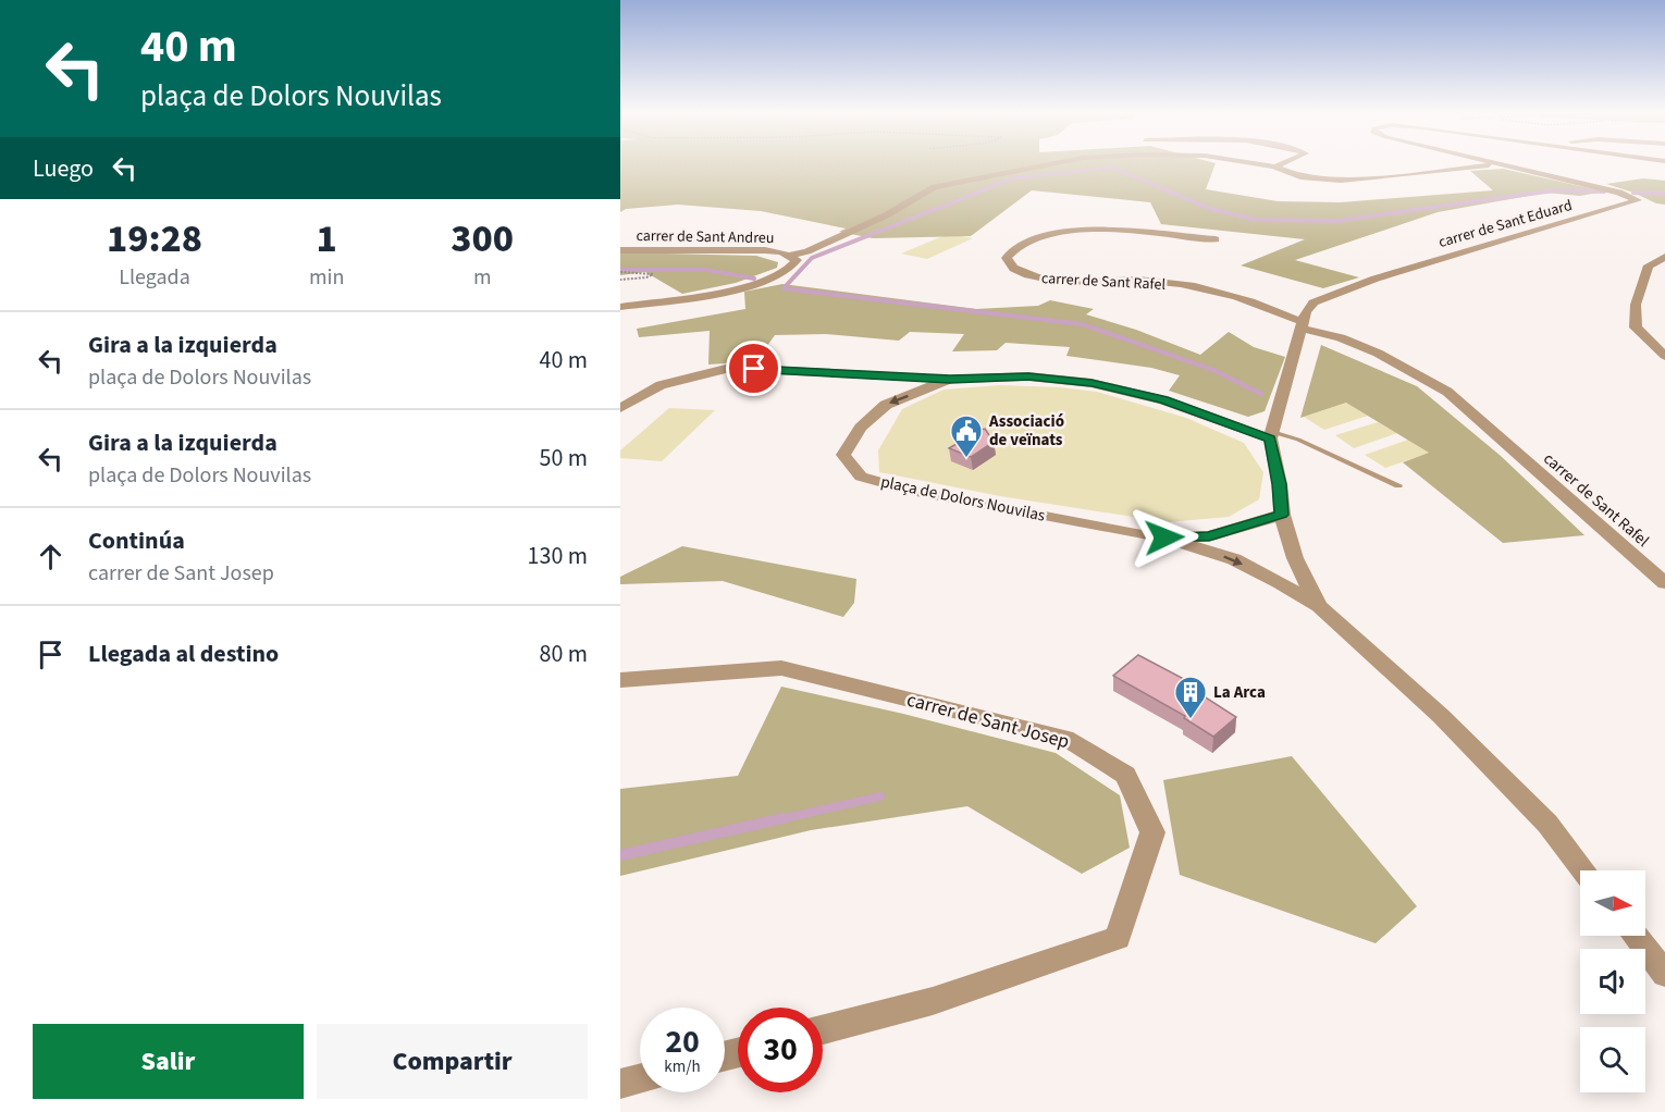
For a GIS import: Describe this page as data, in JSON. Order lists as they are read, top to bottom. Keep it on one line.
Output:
{"streets":{"street":["carrer de Sant Eduard","carrer de Sant Andreu","carrer de Sant Rafel","plaça de Dolors Nouvilas","carrer de Sant Josep"]},"crossings":[["carrer de Sant Eduard","carrer de Sant Rafel"],["carrer de Sant Eduard","plaça de Dolors Nouvilas"]],"places":{"public building":["Associació de veïnats"],"building":["La Arca"]},"north":"right","page":{"turn":["40 m","plaça de Dolors Nouvilas"],"then":"Luego","eta":["19:28","Llegada","1","min","300","m"],"list":[{"name":"Gira a la izquierda","note":"plaça de Dolors Nouvilas","value":"40 m"},{"name":"Gira a la izquierda","note":"plaça de Dolors Nouvilas","value":"50 m"},{"name":"Continúa","note":"carrer de Sant Josep","value":"130 m"},{"name":"Llegada al destino","value":"80 m"}],"speed":"20 km/h","limit":"30","buttons":["Salir","Compartir"]}}
